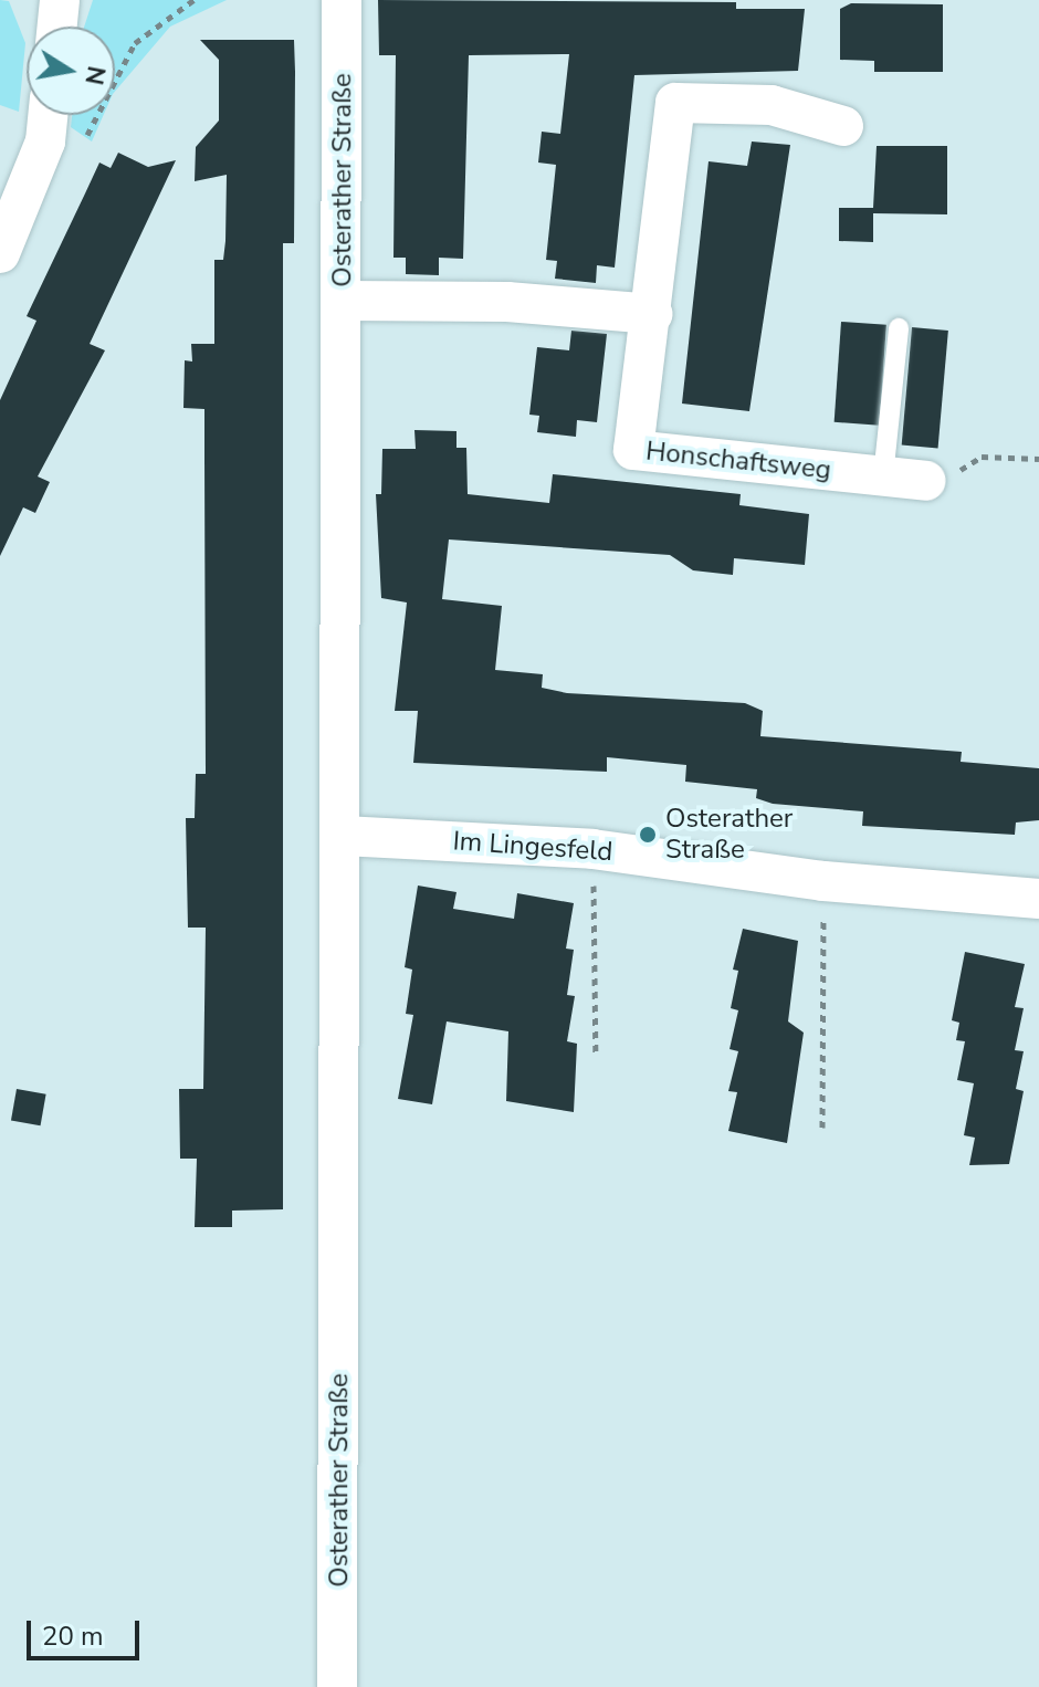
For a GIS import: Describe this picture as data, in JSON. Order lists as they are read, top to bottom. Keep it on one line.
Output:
{"streets":{"street":["Osterather Straße","Honschaftsweg","Im Lingesfeld"]},"crossings":[["Osterather Straße","Im Lingesfeld"]],"places":["Osterather Straße"],"scale_bar":"20 m","north":"right"}
